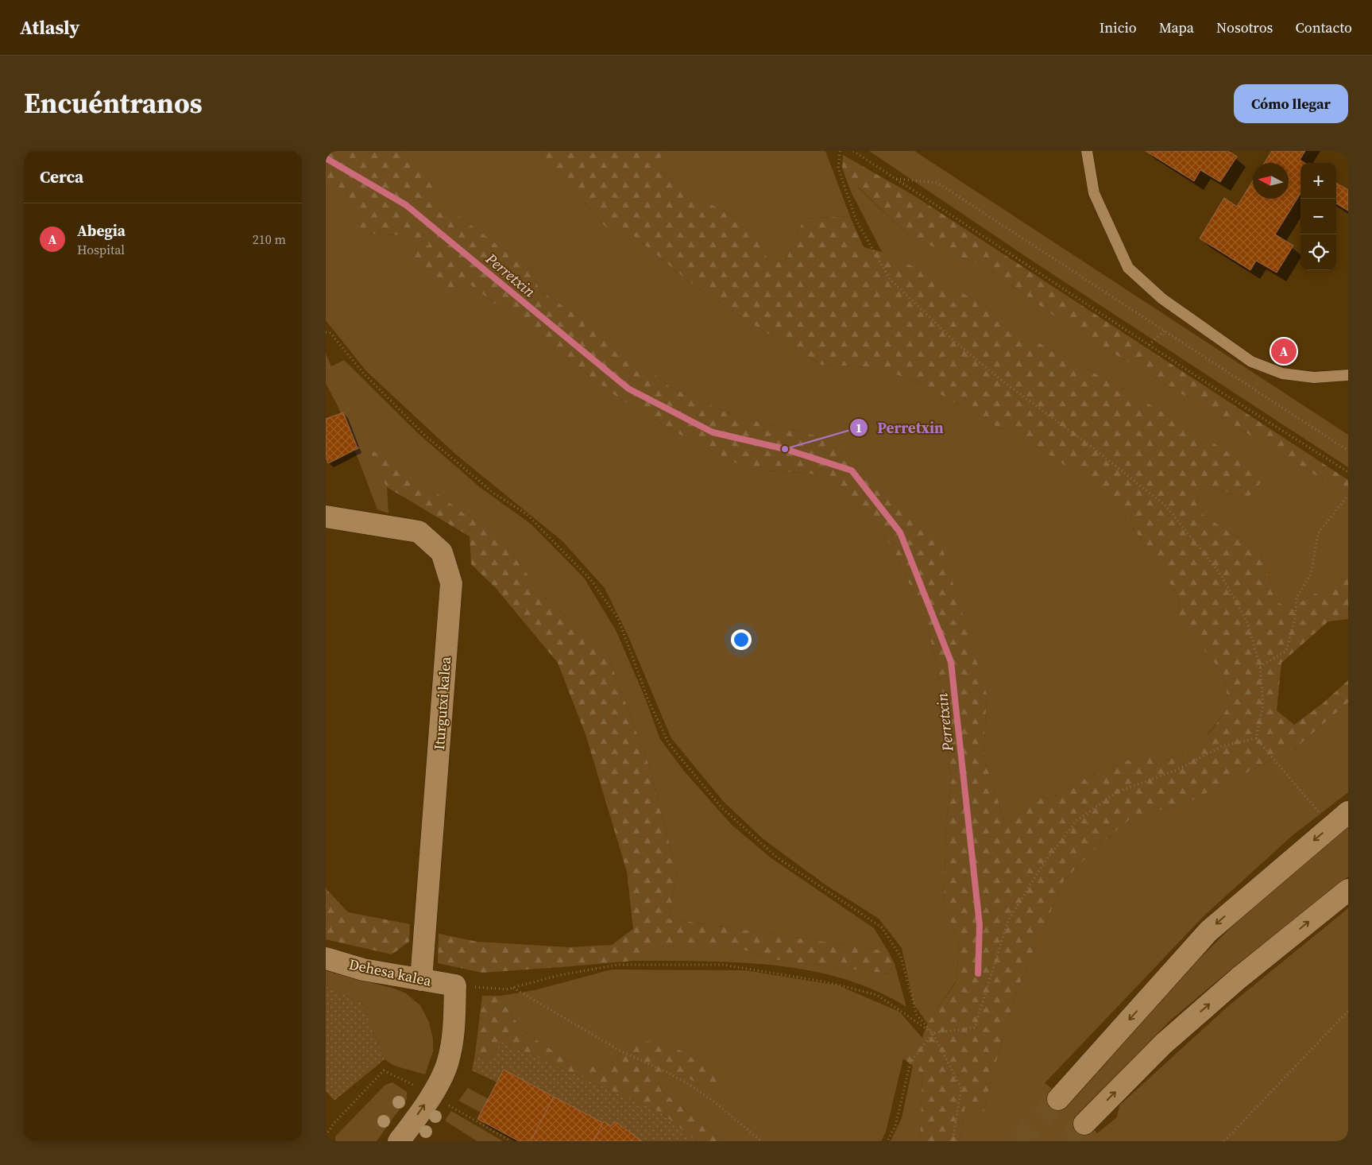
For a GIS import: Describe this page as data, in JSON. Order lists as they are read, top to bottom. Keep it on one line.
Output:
{"streets":{"street":["Iturgutxi kalea","Dehesa kalea"]},"crossings":[["Iturgutxi kalea","Dehesa kalea"]],"water":["Perretxin"],"places":["Perretxin"],"north":"left","page":{"header":"Atlasly","nav":["Inicio","Mapa","Nosotros","Contacto"],"title":"Encuéntranos","buttons":"Cómo llegar","heading":"Cerca","map_buttons":["+","−"],"list":[{"mark":"A","name":"Abegia","note":"Hospital","value":"210 m"}],"pins":"A"}}
